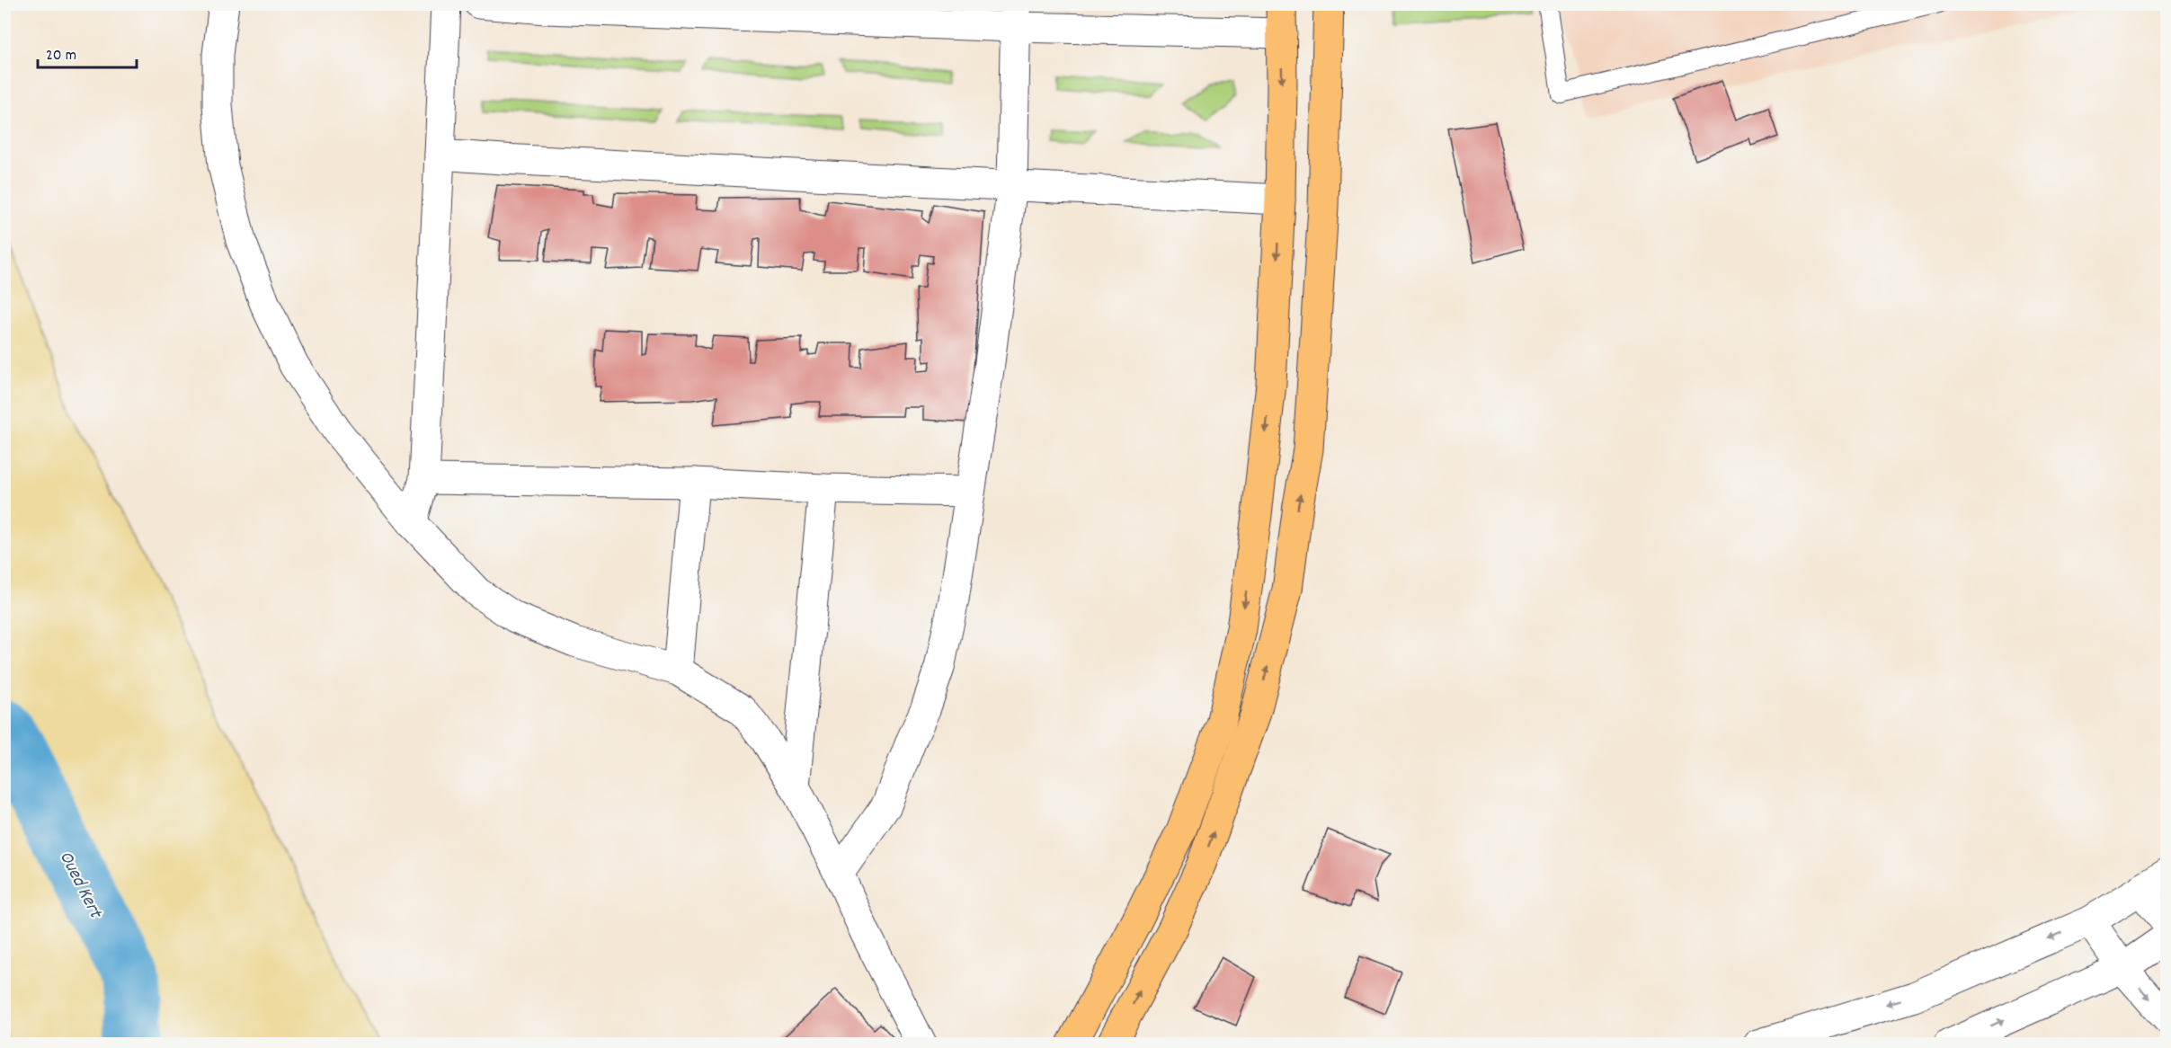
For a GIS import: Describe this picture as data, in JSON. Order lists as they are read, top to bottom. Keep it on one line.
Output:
{"water":["Oued Kert"],"scale_bar":"20 m"}
